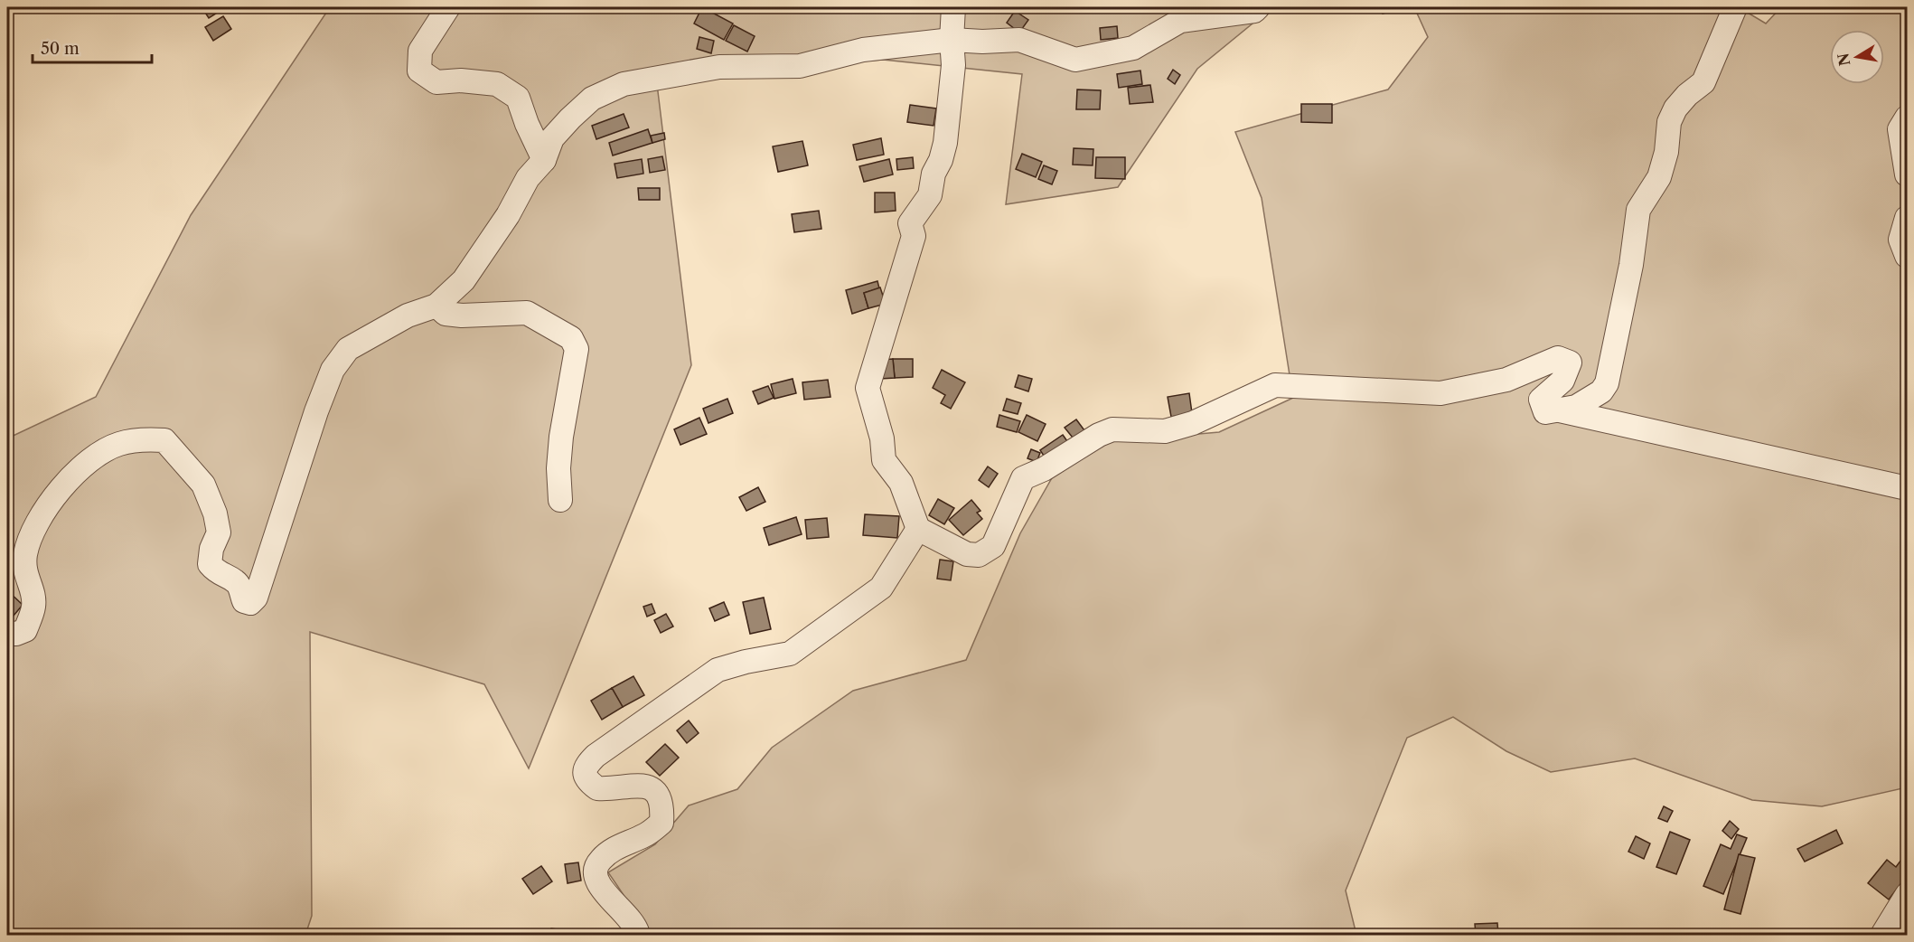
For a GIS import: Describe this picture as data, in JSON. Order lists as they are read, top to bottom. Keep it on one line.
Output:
{"scale_bar":"50 m","north":"left"}
